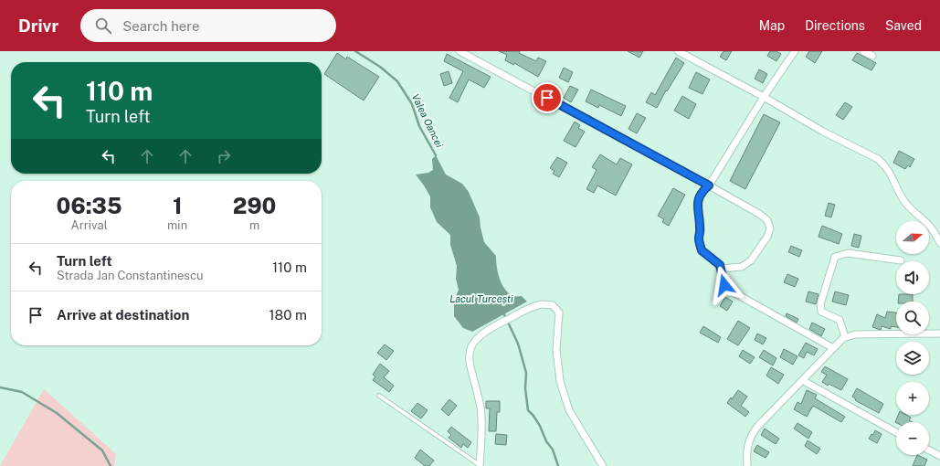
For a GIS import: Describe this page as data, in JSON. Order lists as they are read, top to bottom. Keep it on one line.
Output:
{"water":["Valea Oancei","Lacul Turcești"],"north":"right","page":{"header":"Drivr","search":"Search here","nav":["Map","Directions","Saved"],"turn":["110 m","Turn left"],"eta":["06:35","Arrival","1","min","290","m"],"map_buttons":["+","−"],"list":[{"name":"Turn left","note":"Strada Jan Constantinescu","value":"110 m"},{"name":"Arrive at destination","value":"180 m"}]}}
